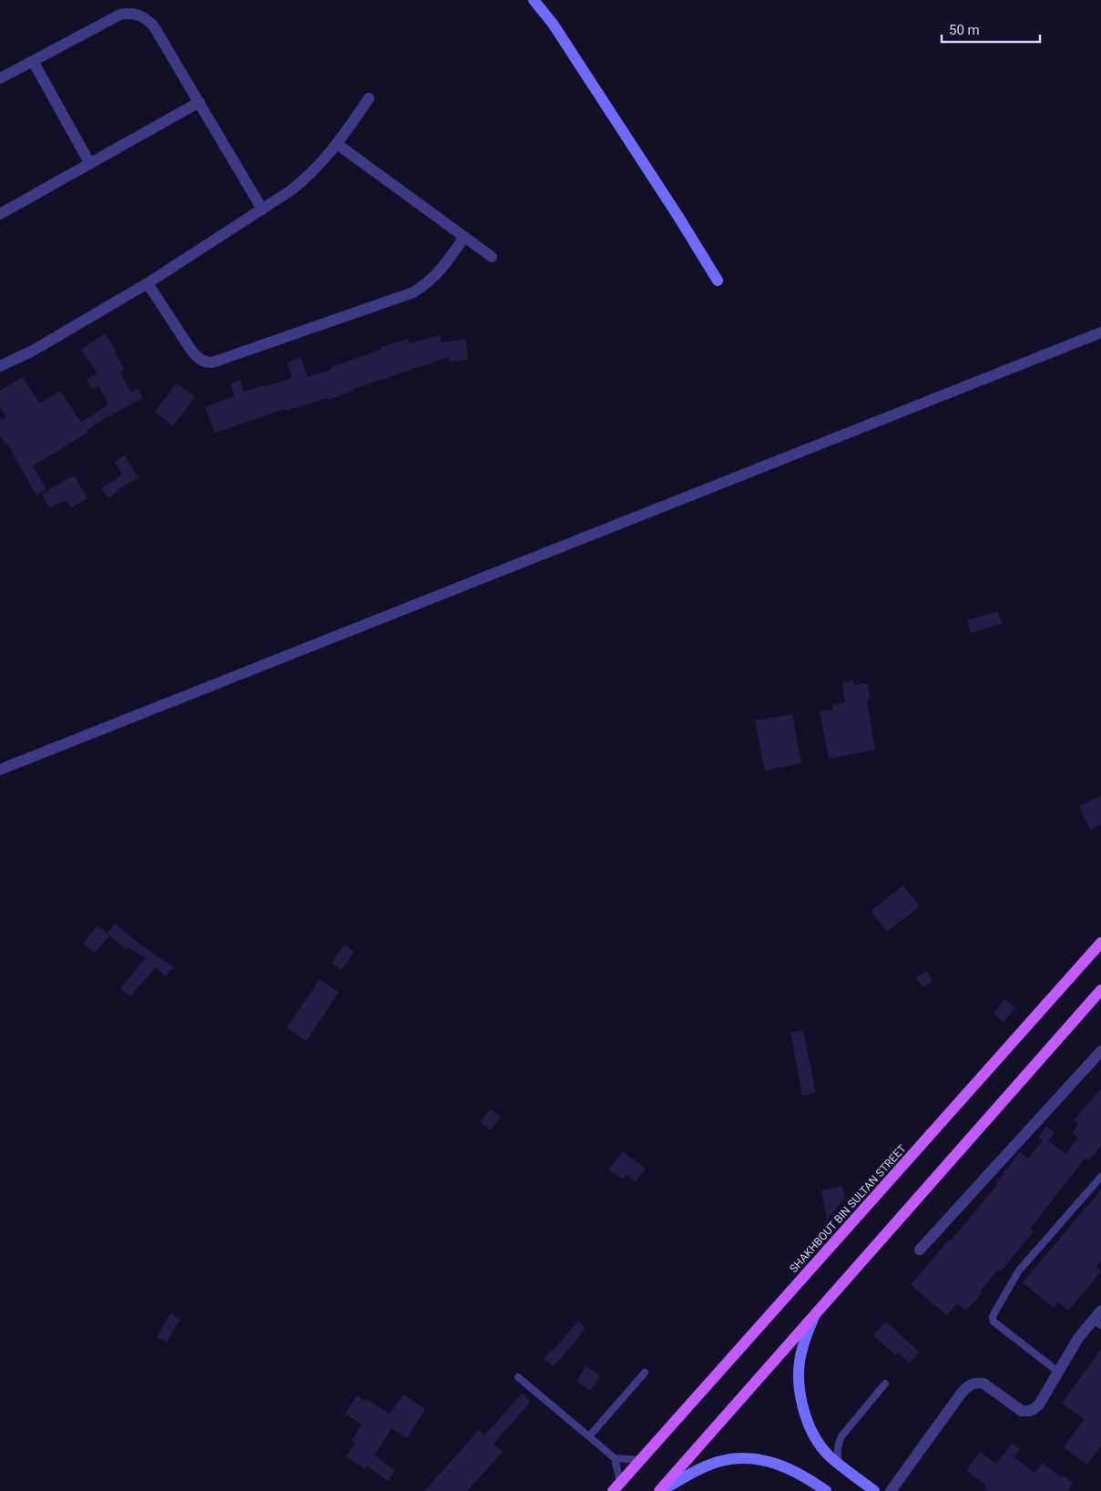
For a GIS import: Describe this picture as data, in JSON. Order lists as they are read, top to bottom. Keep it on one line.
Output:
{"streets":{"main road":["SHAKHBOUT BIN SULTAN STREET"]},"scale_bar":"50 m"}
